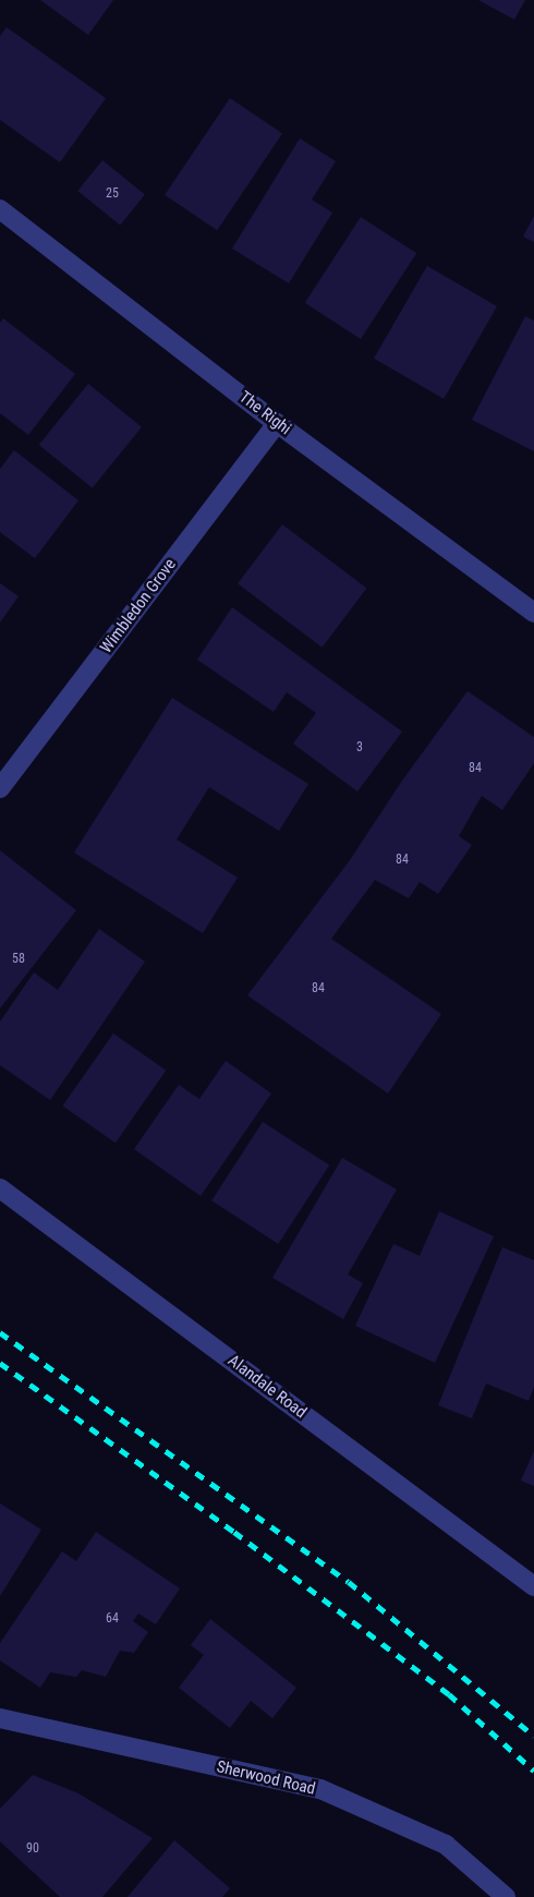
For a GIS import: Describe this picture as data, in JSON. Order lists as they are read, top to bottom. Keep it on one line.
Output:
{"streets":{"street":["The Righi","Wimbledon Grove","Alandale Road","Sherwood Road"]},"crossings":[["The Righi","Wimbledon Grove"]],"house_numbers":["25","3","84","84","58","84","64","90"]}
